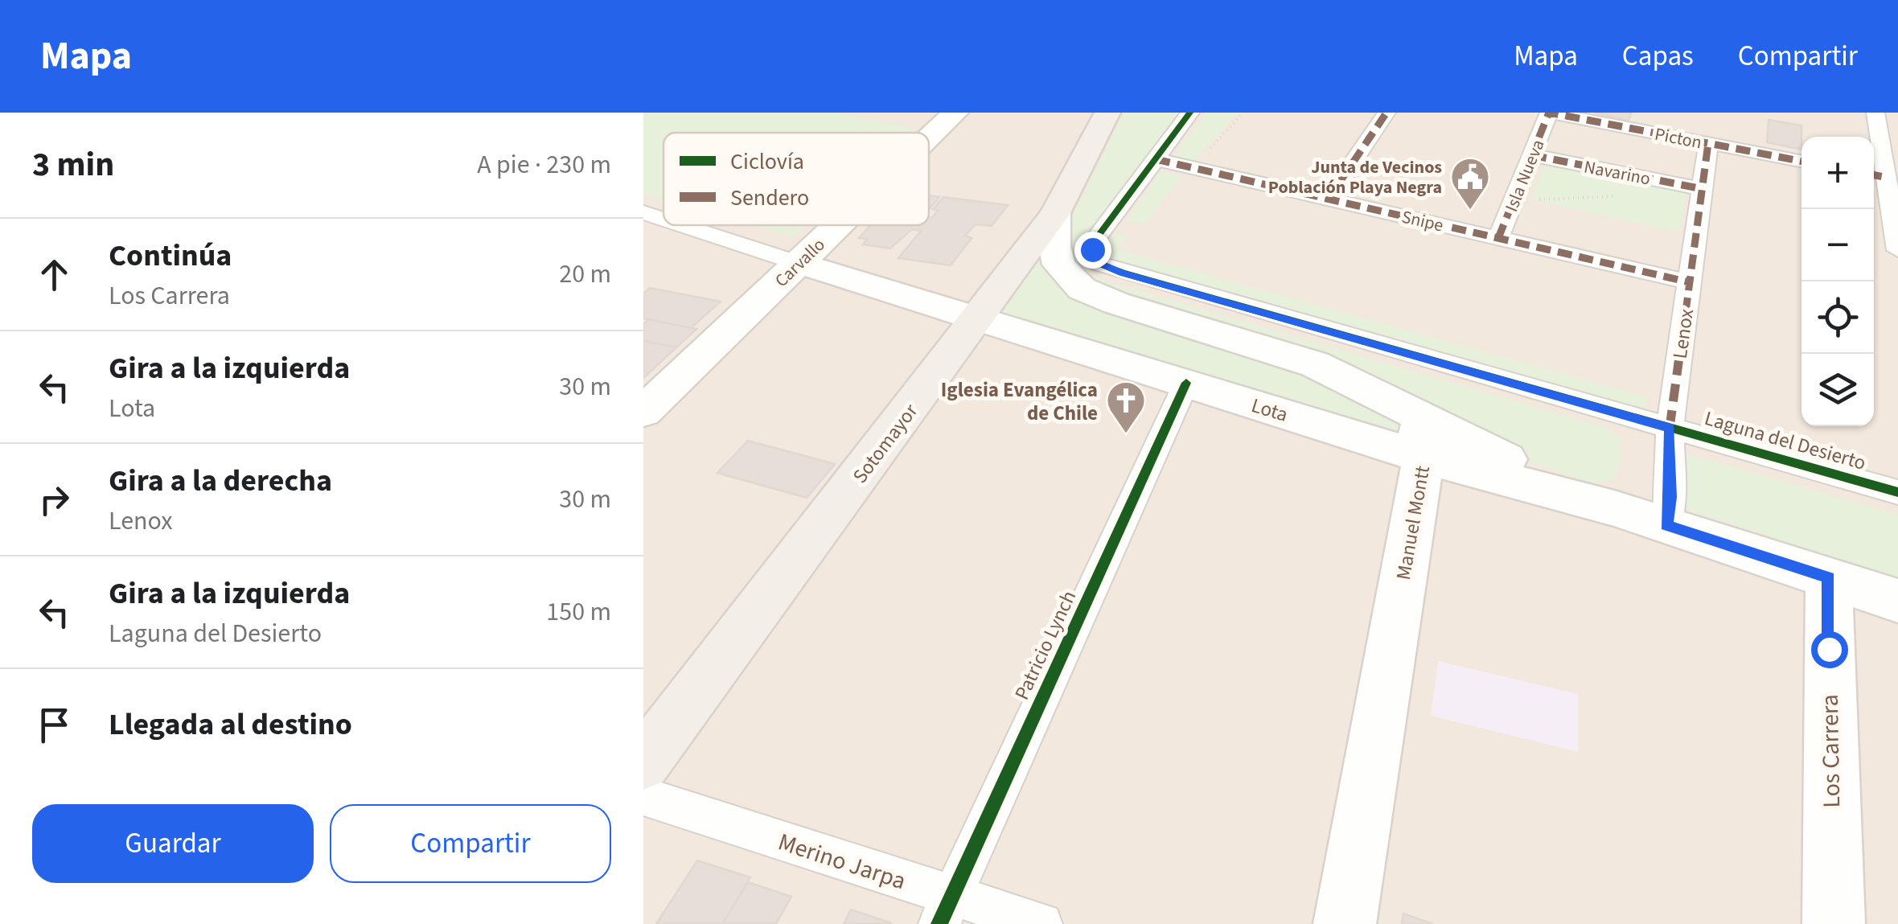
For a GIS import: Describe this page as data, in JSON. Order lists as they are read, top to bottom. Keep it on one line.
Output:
{"streets":{"main road":["Carvallo","Lota","Sotomayor","Manuel Montt","Los Carrera"],"street":["Picton","Navarino","Isla Nueva","Snipe","Lenox","Laguna del Desierto","Patricio Lynch","Merino Jarpa"]},"crossings":[["Picton","Isla Nueva"],["Picton","Lenox"],["Navarino","Isla Nueva"],["Navarino","Lenox"],["Isla Nueva","Snipe"],["Snipe","Lenox"],["Snipe","Laguna del Desierto"],["Carvallo","Lota"],["Lenox","Lota"],["Lenox","Laguna del Desierto"],["Lota","Sotomayor"],["Lota","Manuel Montt"],["Lota","Patricio Lynch"],["Lota","Los Carrera"],["Patricio Lynch","Merino Jarpa"]],"places":{"public building":["Junta de Vecinos Población Playa Negra"],"church":["Iglesia Evangélica de Chile"]},"legend":["Ciclovía","Sendero"],"page":{"header":"Mapa","nav":["Mapa","Capas","Compartir"],"heading":["3 min","A pie · 230 m"],"map_buttons":["+","−"],"list":[["Continúa","Los Carrera","20 m"],["Gira a la izquierda","Lota","30 m"],["Gira a la derecha","Lenox","30 m"],["Gira a la izquierda","Laguna del Desierto","150 m"],"Llegada al destino"],"buttons":["Guardar","Compartir"]}}
